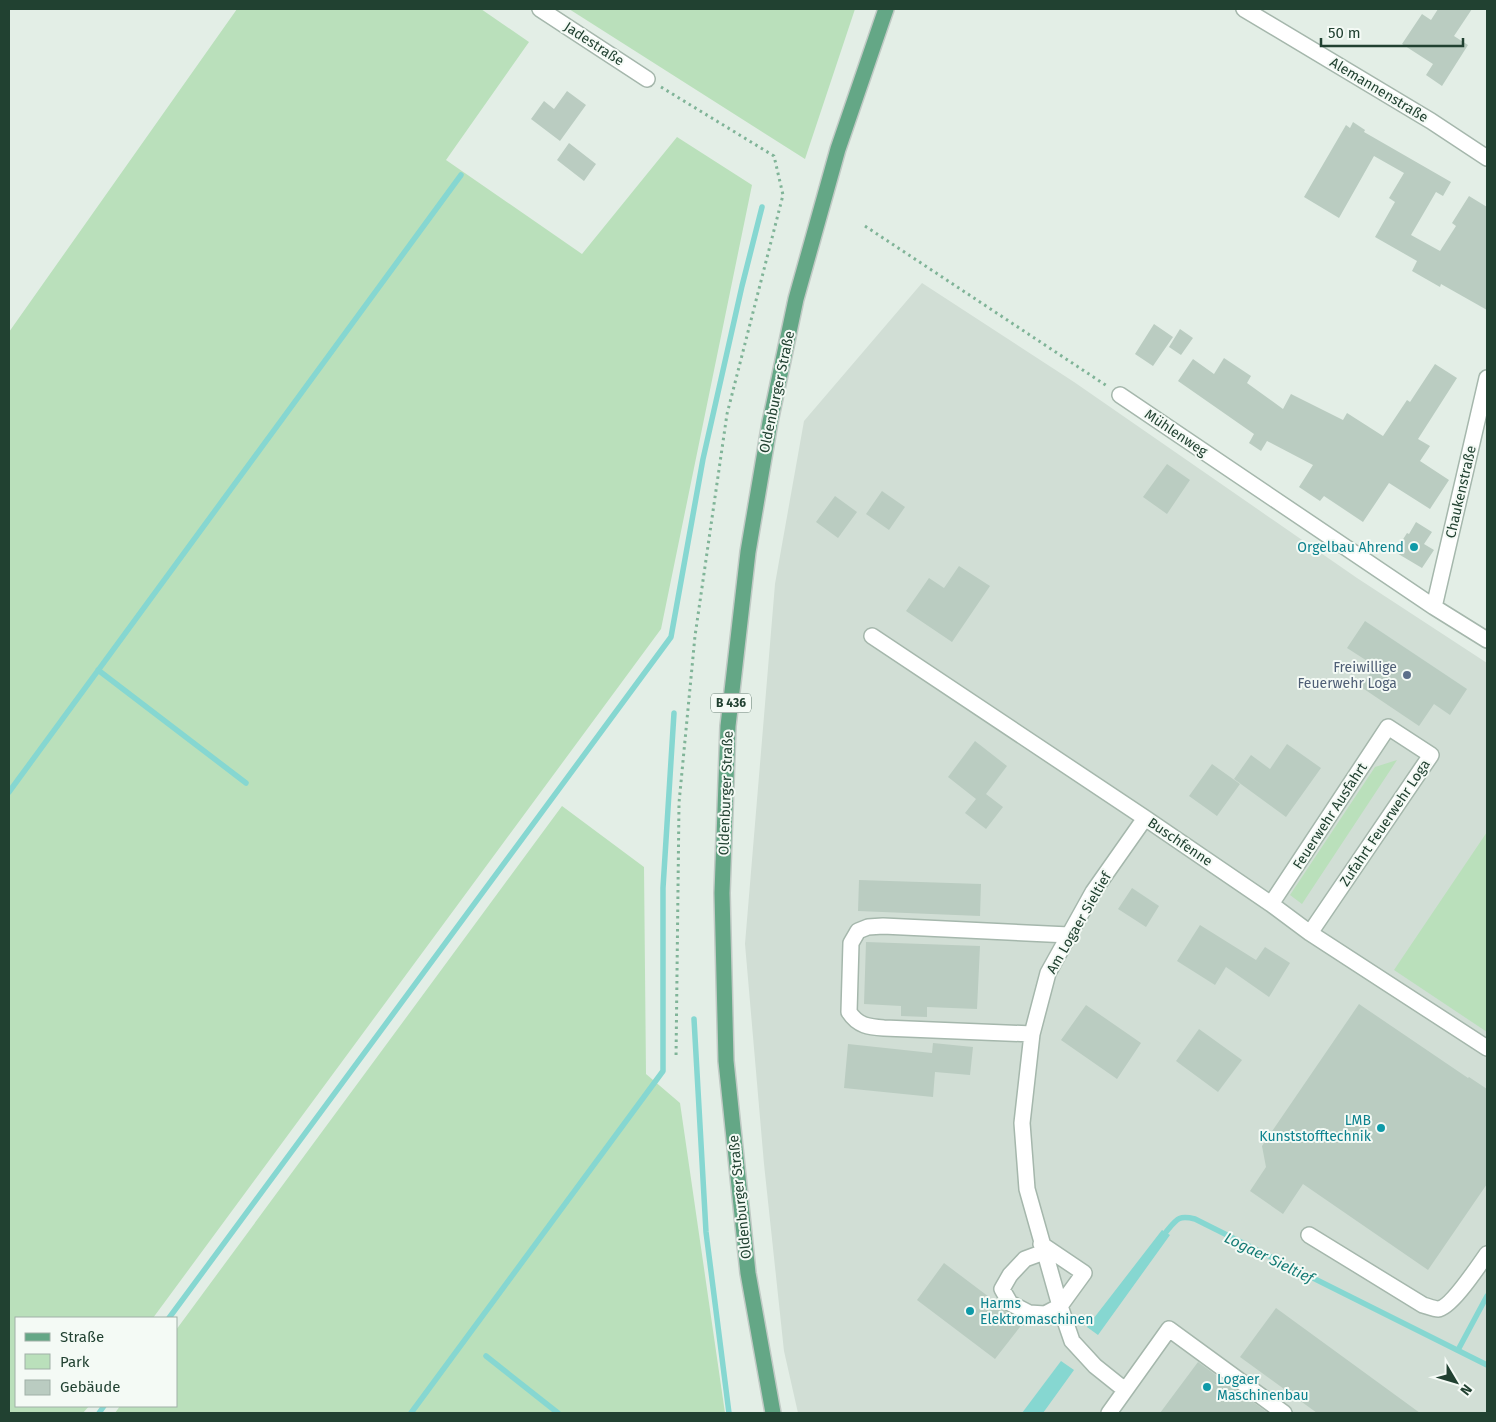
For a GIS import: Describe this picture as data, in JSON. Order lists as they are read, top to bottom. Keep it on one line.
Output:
{"streets":{"main road":["Oldenburger Straße","B 436"],"street":["Jadestraße","Alemannenstraße","Mühlenweg","Chaukenstraße","Feuerwehr Ausfahrt","Zufahrt Feuerwehr Loga","Buschfenne","Am Logaer Sieltief"]},"crossings":[["Mühlenweg","Chaukenstraße"],["Feuerwehr Ausfahrt","Zufahrt Feuerwehr Loga"],["Feuerwehr Ausfahrt","Buschfenne"],["Zufahrt Feuerwehr Loga","Buschfenne"],["Buschfenne","Am Logaer Sieltief"]],"water":["Logaer Sieltief"],"places":["Orgelbau Ahrend","Freiwillige Feuerwehr Loga","LMB Kunststofftechnik","Harms Elektromaschinen","Logaer Maschinenbau"],"legend":["Straße","Park","Gebäude"],"scale_bar":"50 m","north":"bottom right"}
